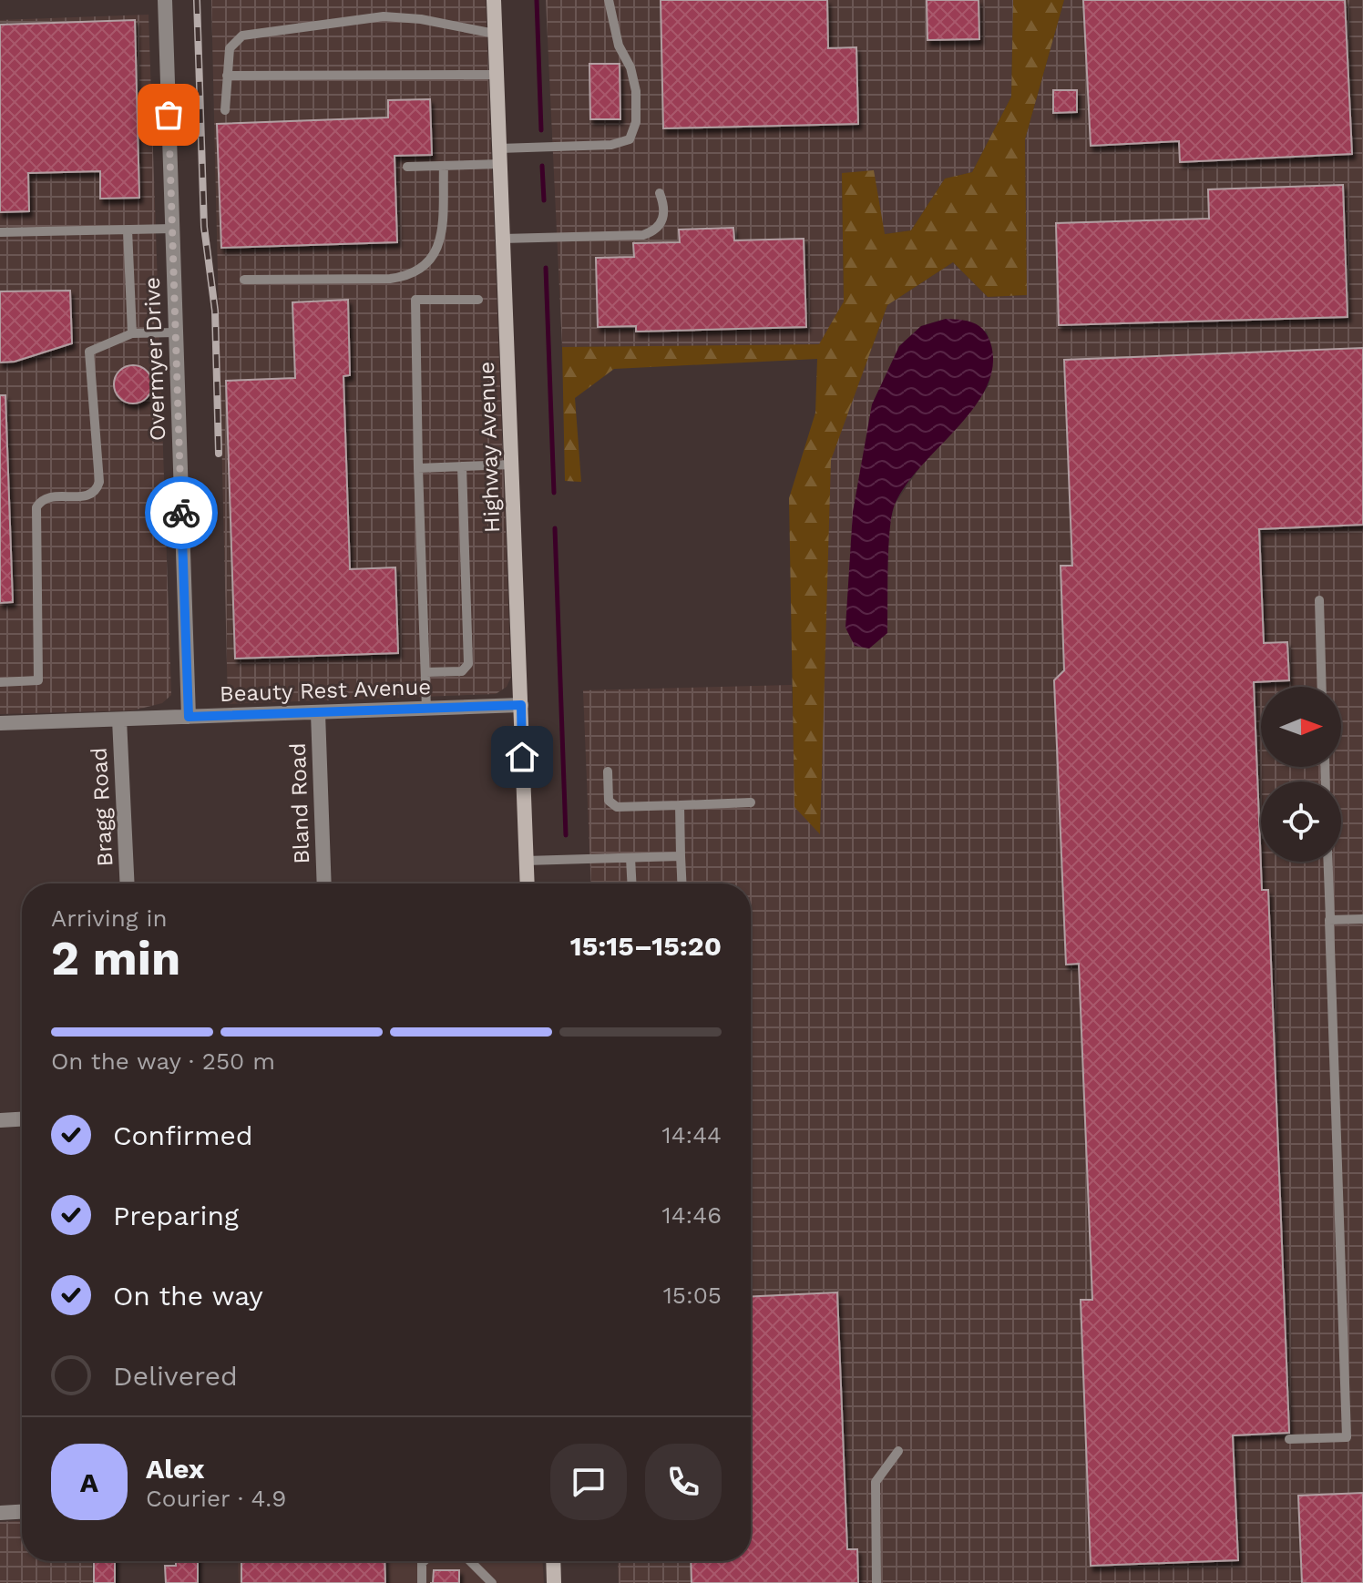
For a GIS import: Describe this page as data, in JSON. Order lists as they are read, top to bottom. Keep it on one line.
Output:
{"streets":{"street":["Overmyer Drive","Highway Avenue","Beauty Rest Avenue","Bland Road","Bragg Road"]},"crossings":[["Overmyer Drive","Beauty Rest Avenue"],["Highway Avenue","Beauty Rest Avenue"],["Beauty Rest Avenue","Bland Road"],["Beauty Rest Avenue","Bragg Road"]],"north":"right","page":{"heading":["2 min","Arriving in","15:15–15:20"],"panel":["Alex","Courier · 4.9"],"bar":"On the way · 250 m","list":[["Confirmed","14:44"],["Preparing","14:46"],["On the way","15:05"],"Delivered"],"round":"A"}}
